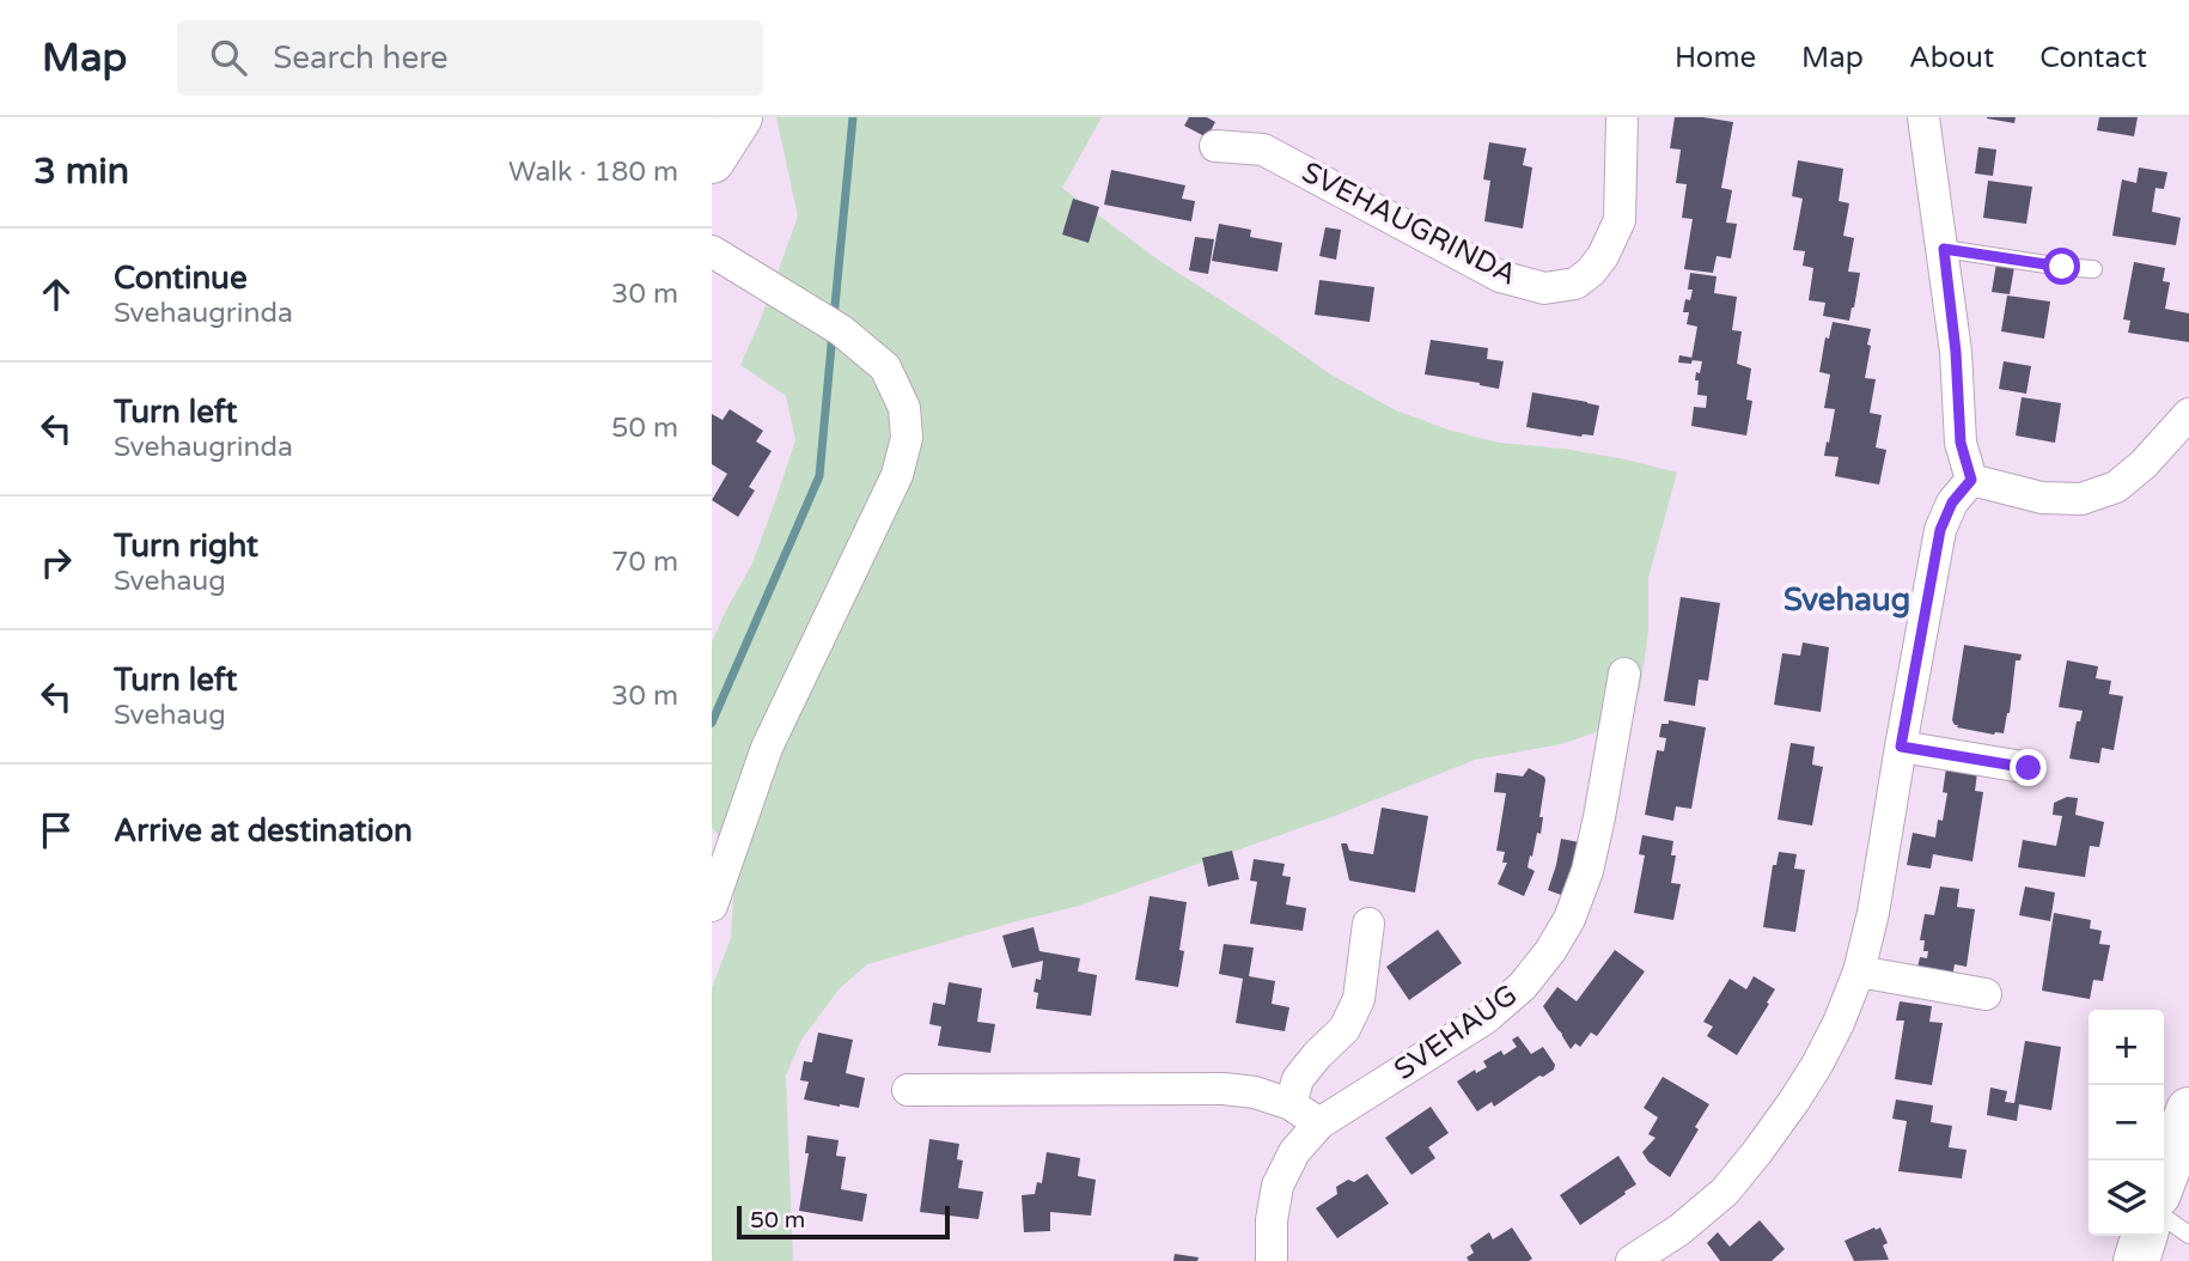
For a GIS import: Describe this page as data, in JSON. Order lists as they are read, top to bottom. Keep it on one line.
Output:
{"streets":{"street":["SVEHAUGRINDA","SVEHAUG"]},"districts":["Svehaug"],"scale_bar":"50 m","page":{"header":"Map","search":"Search here","nav":["Home","Map","About","Contact"],"heading":["3 min","Walk · 180 m"],"list":[["Continue","Svehaugrinda","30 m"],["Turn left","Svehaugrinda","50 m"],["Turn right","Svehaug","70 m"],["Turn left","Svehaug","30 m"],"Arrive at destination"],"map_buttons":["+","−"],"scale":"50 m"}}
